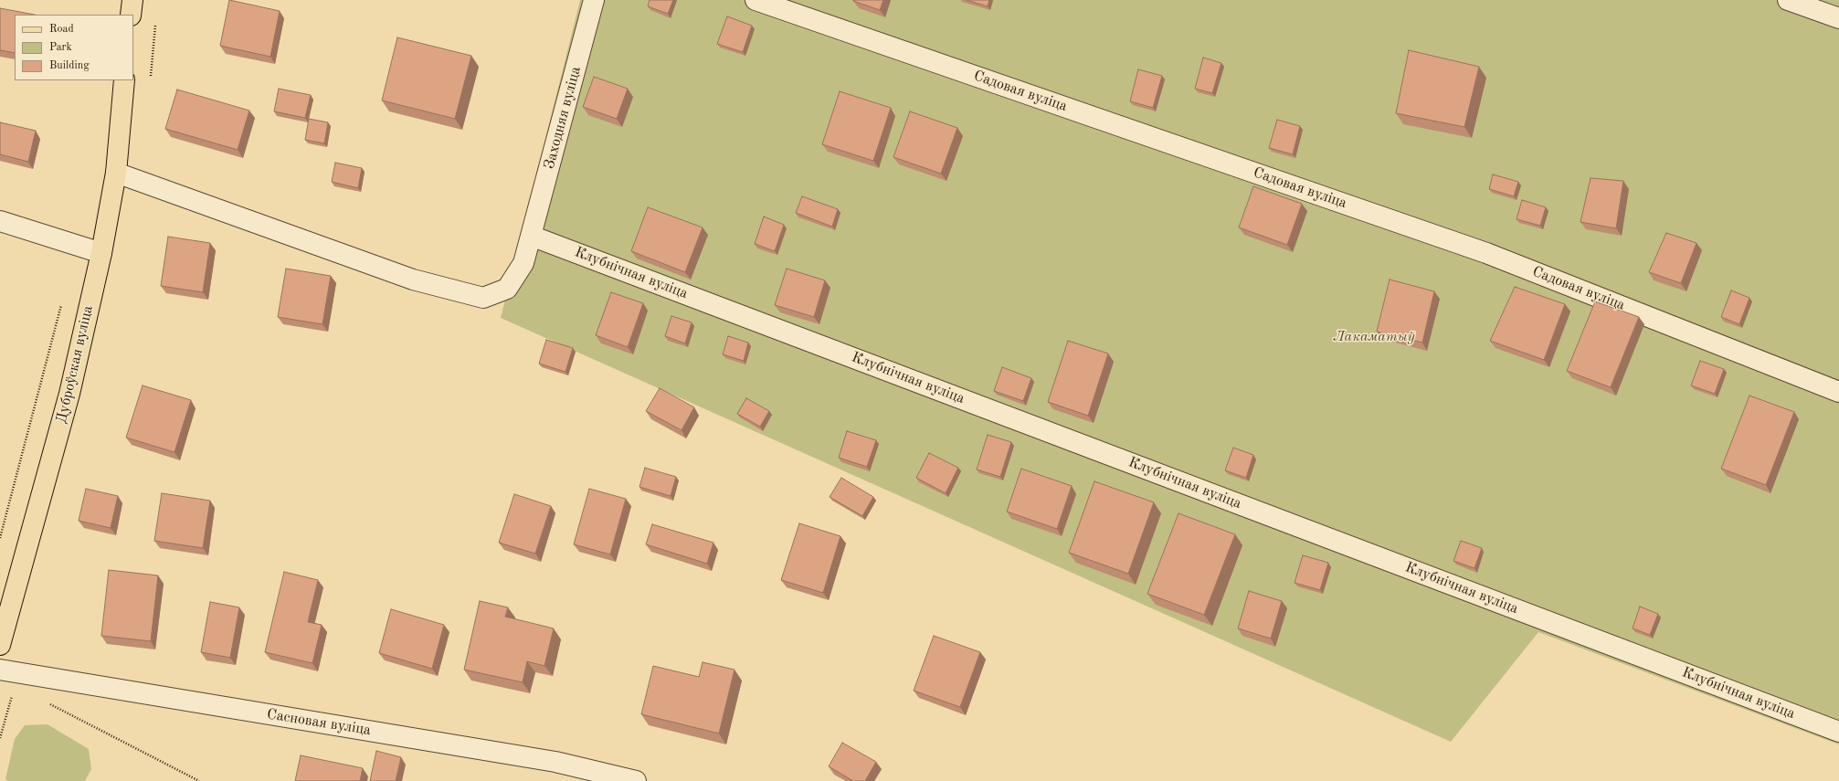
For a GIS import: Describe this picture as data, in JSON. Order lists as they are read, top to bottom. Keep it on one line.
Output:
{"streets":{"main road":["Дуброўская вуліца"],"street":["Садовая вуліца","Заходняя вуліца","Клубнічная вуліца","Сасновая вуліца"]},"crossings":[["Заходняя вуліца","Клубнічная вуліца"],["Заходняя вуліца","Дуброўская вуліца"]],"parks":["Лакаматыў"],"legend":["Road","Park","Building"]}
